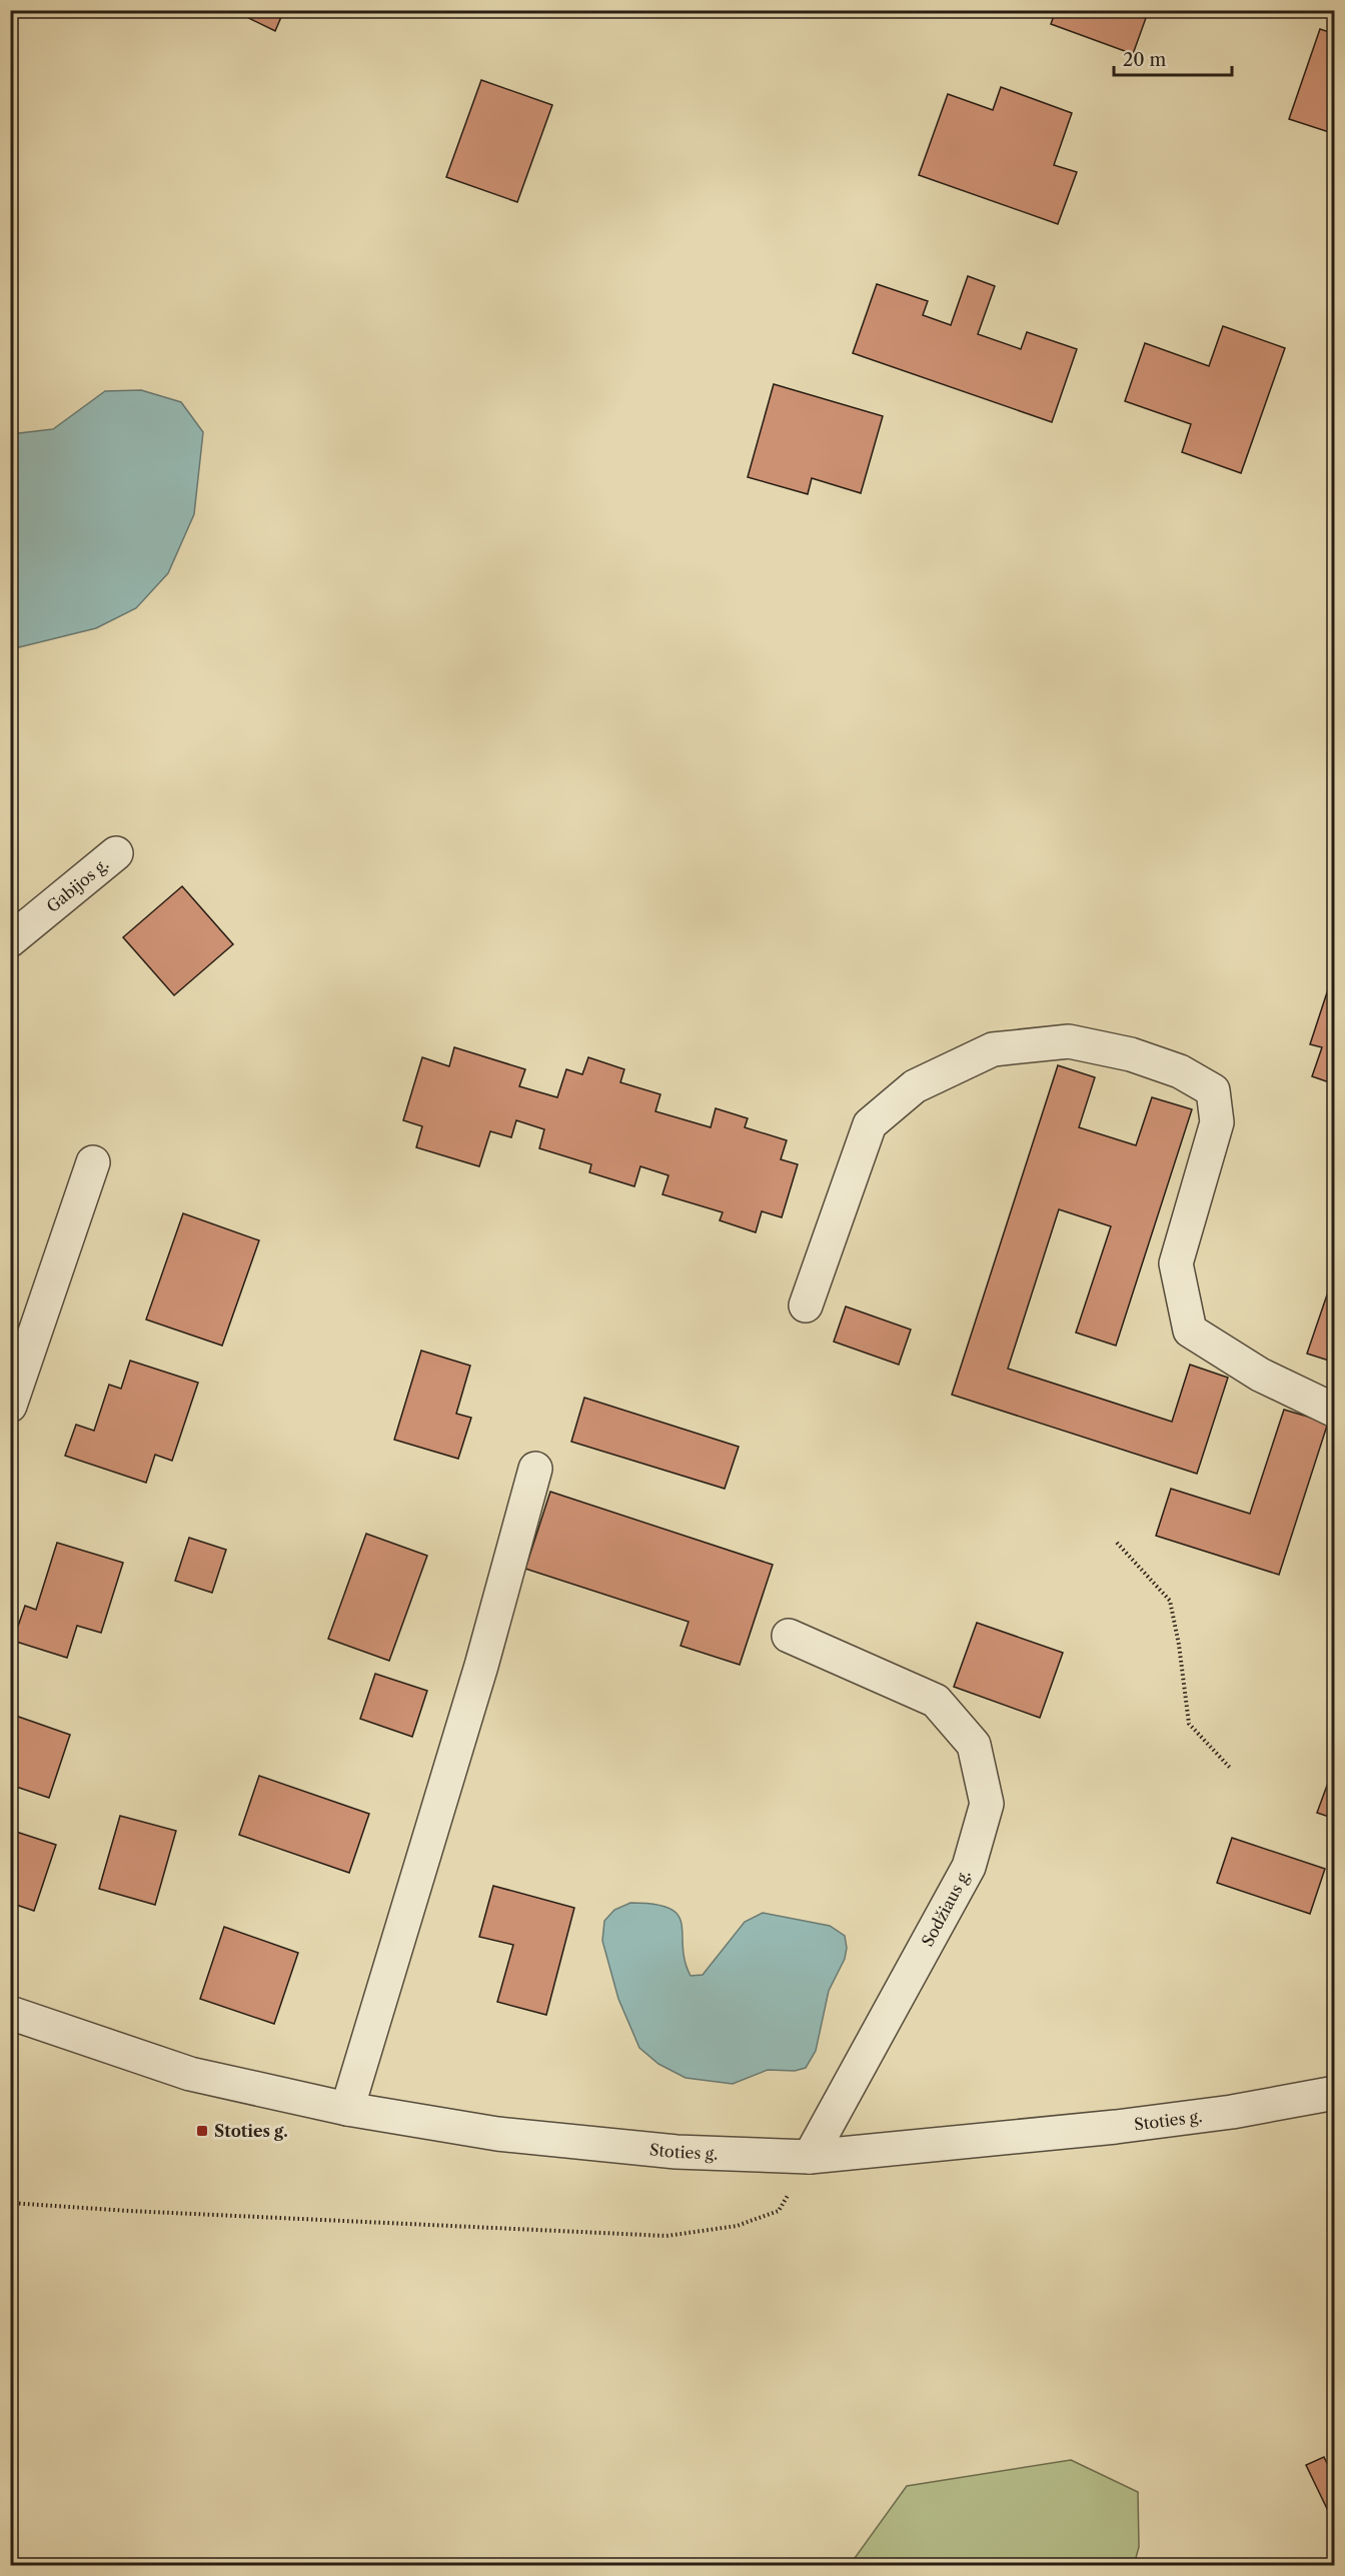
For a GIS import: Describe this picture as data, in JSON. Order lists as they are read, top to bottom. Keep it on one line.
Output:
{"streets":{"street":["Gabijos g.","Sodžiaus g.","Stoties g."]},"crossings":[["Sodžiaus g.","Stoties g."]],"places":{"transit":["Stoties g."]},"scale_bar":"20 m"}
